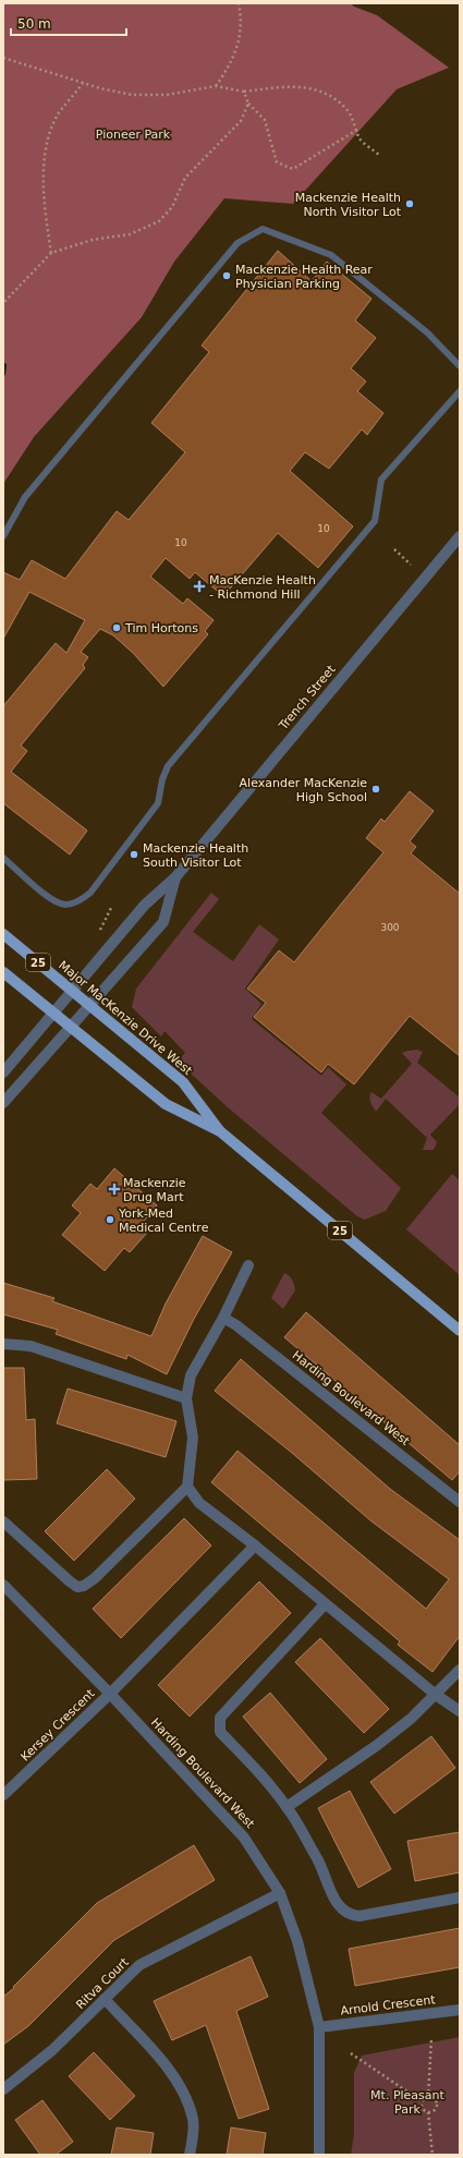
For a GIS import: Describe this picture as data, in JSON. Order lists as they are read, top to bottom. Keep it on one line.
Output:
{"streets":{"main road":["25","Major MacKenzie Drive West"],"street":["Trench Street","Harding Boulevard West","Kersey Crescent","Ritva Court","Arnold Crescent"]},"crossings":[["Trench Street","Major MacKenzie Drive West"],["Harding Boulevard West","Kersey Crescent"],["Harding Boulevard West","Ritva Court"],["Harding Boulevard West","Arnold Crescent"]],"parks":["Pioneer Park","Mt. Pleasant Park"],"places":{"other":["Mackenzie Health North Visitor Lot","Mackenzie Health Rear Physician Parking","Tim Hortons","Alexander MacKenzie High School","Mackenzie Health South Visitor Lot","York-Med Medical Centre"],"health":["MacKenzie Health - Richmond Hill","Mackenzie Drug Mart"]},"house_numbers":["10","10","300"],"scale_bar":"50 m"}
